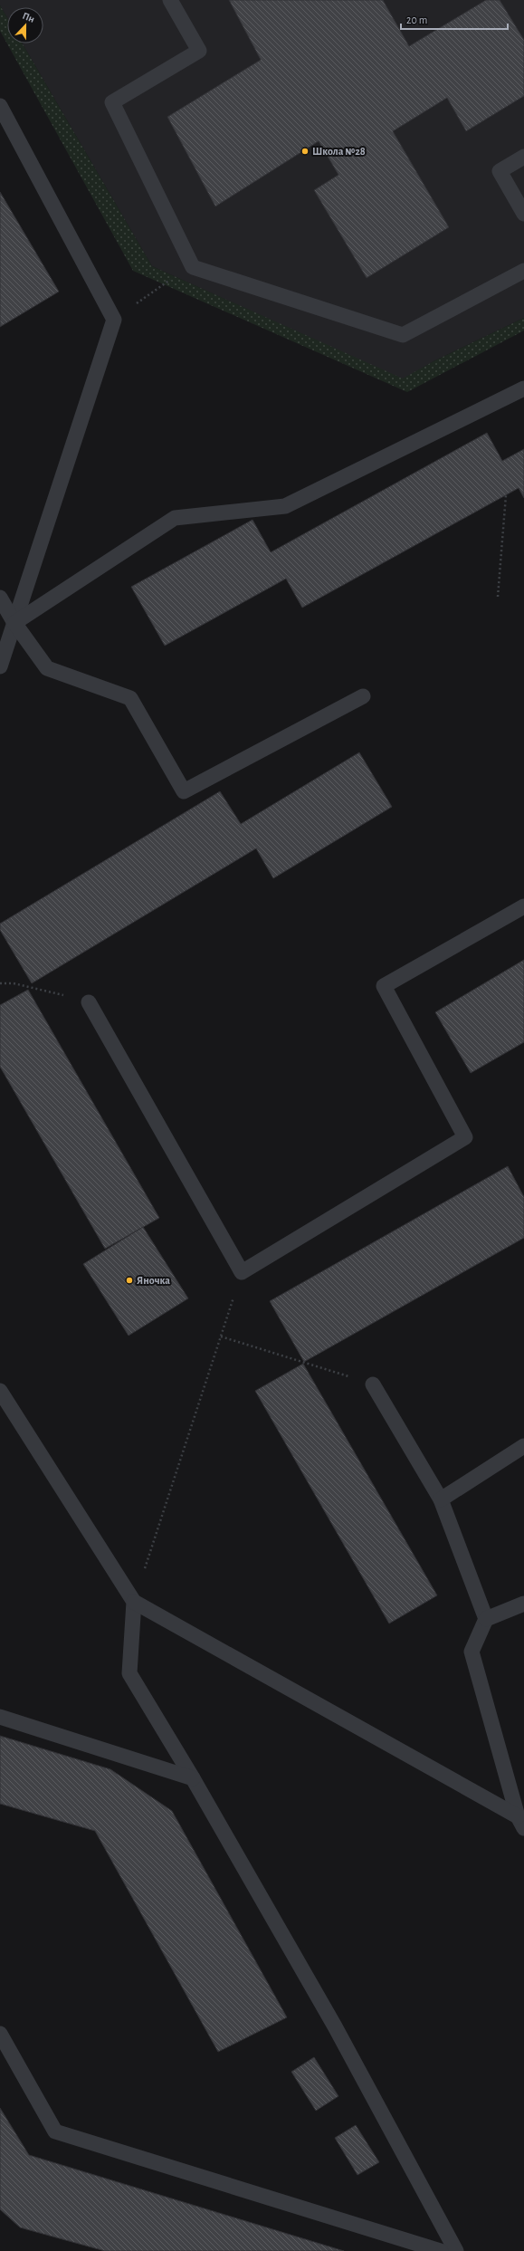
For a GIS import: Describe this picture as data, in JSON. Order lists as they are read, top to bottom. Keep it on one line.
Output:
{"places":["Школа №28","Яночка"],"scale_bar":"20 m","north":"top"}
